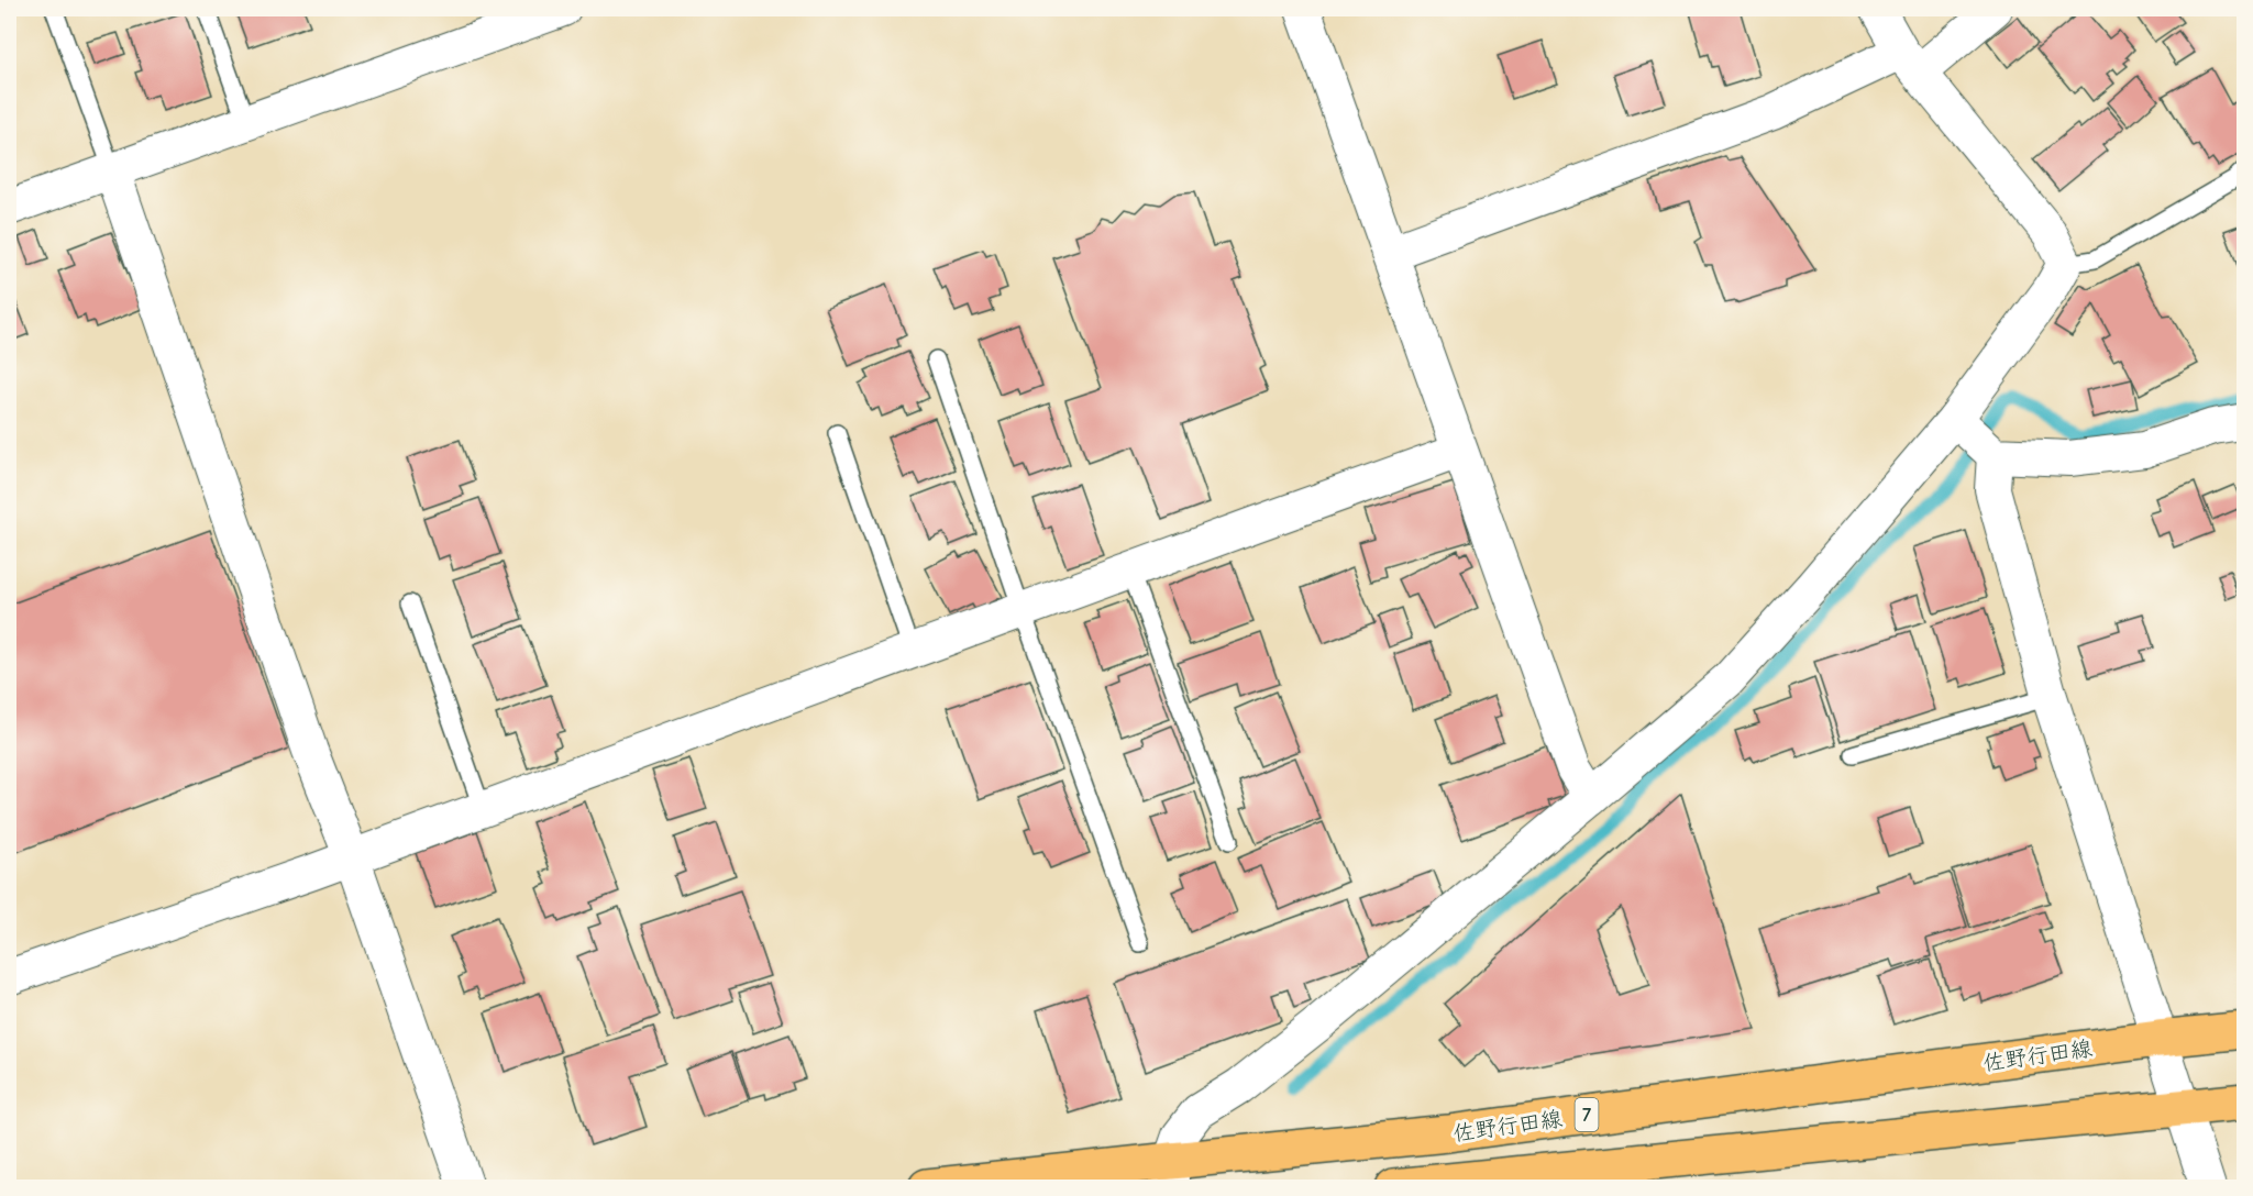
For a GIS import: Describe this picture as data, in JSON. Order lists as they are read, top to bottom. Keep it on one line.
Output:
{"streets":{"main road":["佐野行田線","7"]}}
